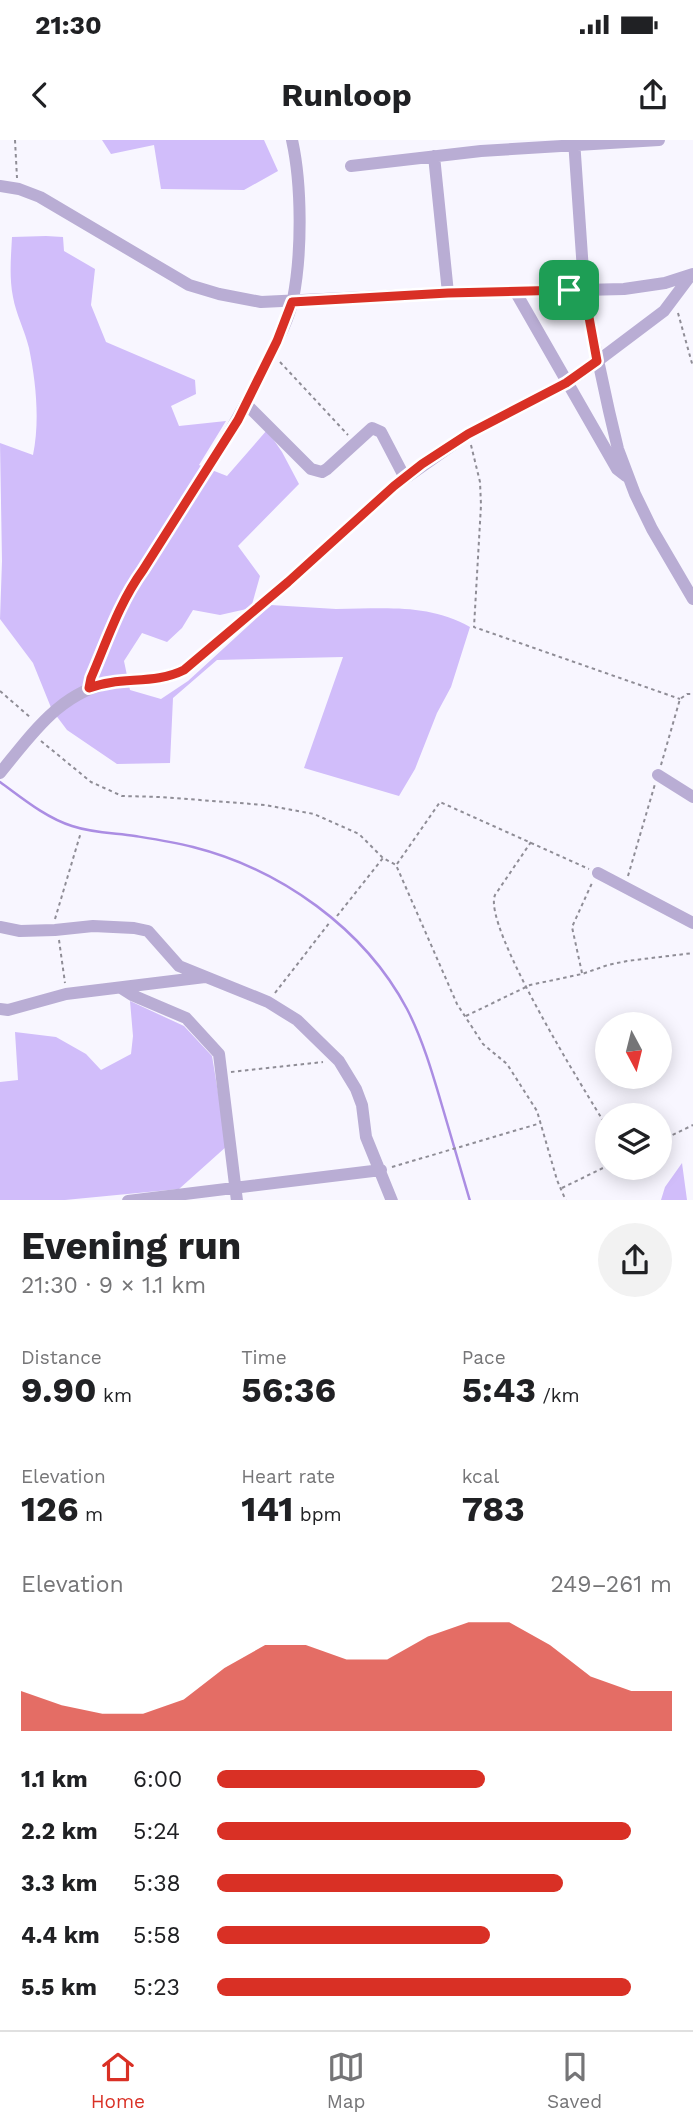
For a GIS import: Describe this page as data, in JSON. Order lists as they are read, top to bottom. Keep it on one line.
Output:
{"north":"bottom","page":{"status":"21:30","header":"Runloop","heading":["Evening run","21:30 · 9 × 1.1 km"],"stats":[["Distance","9.90 km"],["Time","56:36"],["Pace","5:43 /km"],["Elevation","126 m"],["Heart rate","141 bpm"],["kcal","783"]],"chart":["Elevation","249–261 m"],"list":[{"name":"1.1 km","note":"6:00"},{"name":"2.2 km","note":"5:24"},{"name":"3.3 km","note":"5:38"},{"name":"4.4 km","note":"5:58"},{"name":"5.5 km","note":"5:23"}],"tabs":["Home","Map","Saved"]}}
